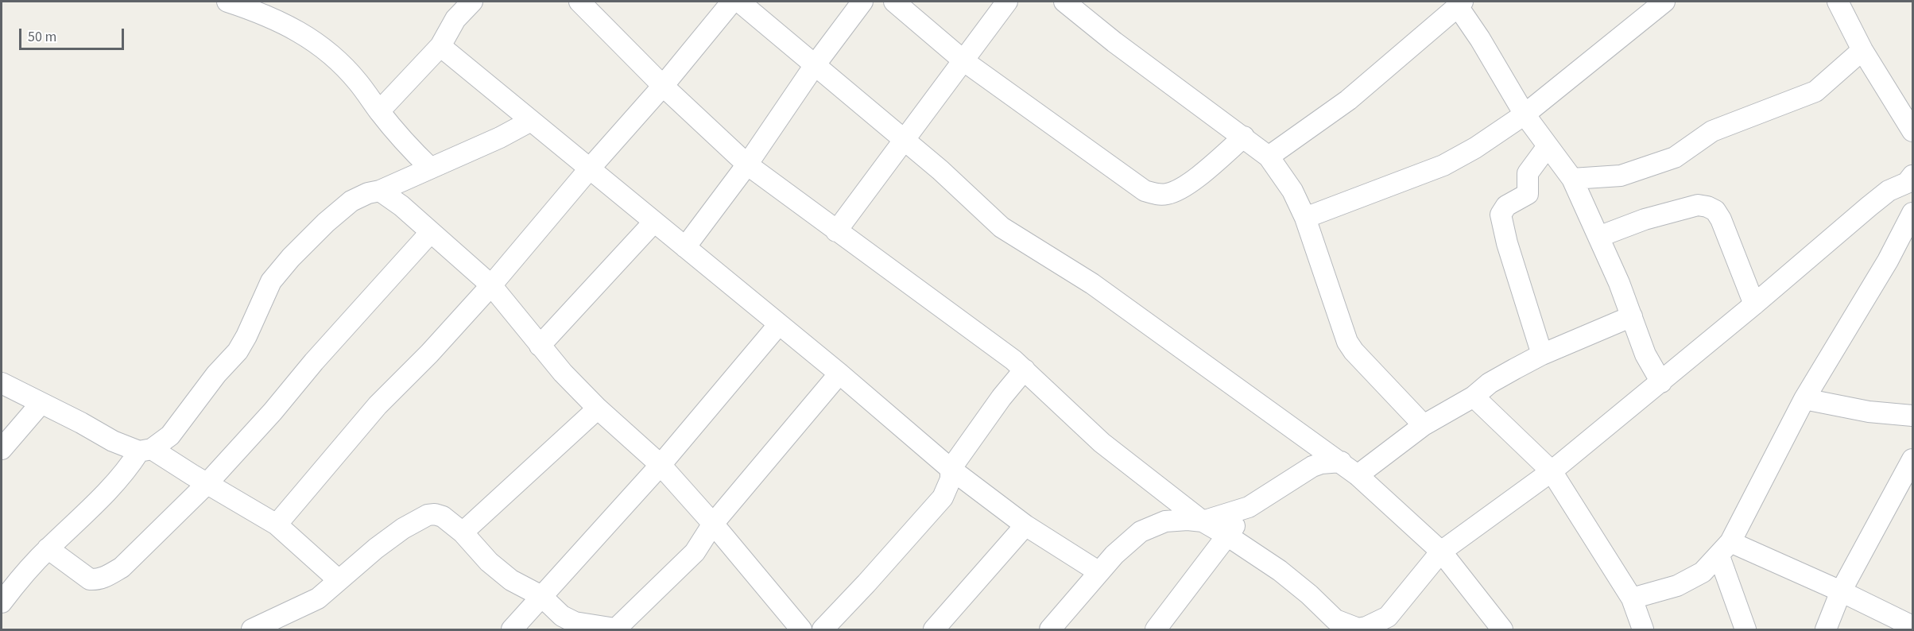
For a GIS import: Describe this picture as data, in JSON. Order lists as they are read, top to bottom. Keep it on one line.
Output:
{"scale_bar":"50 m"}
